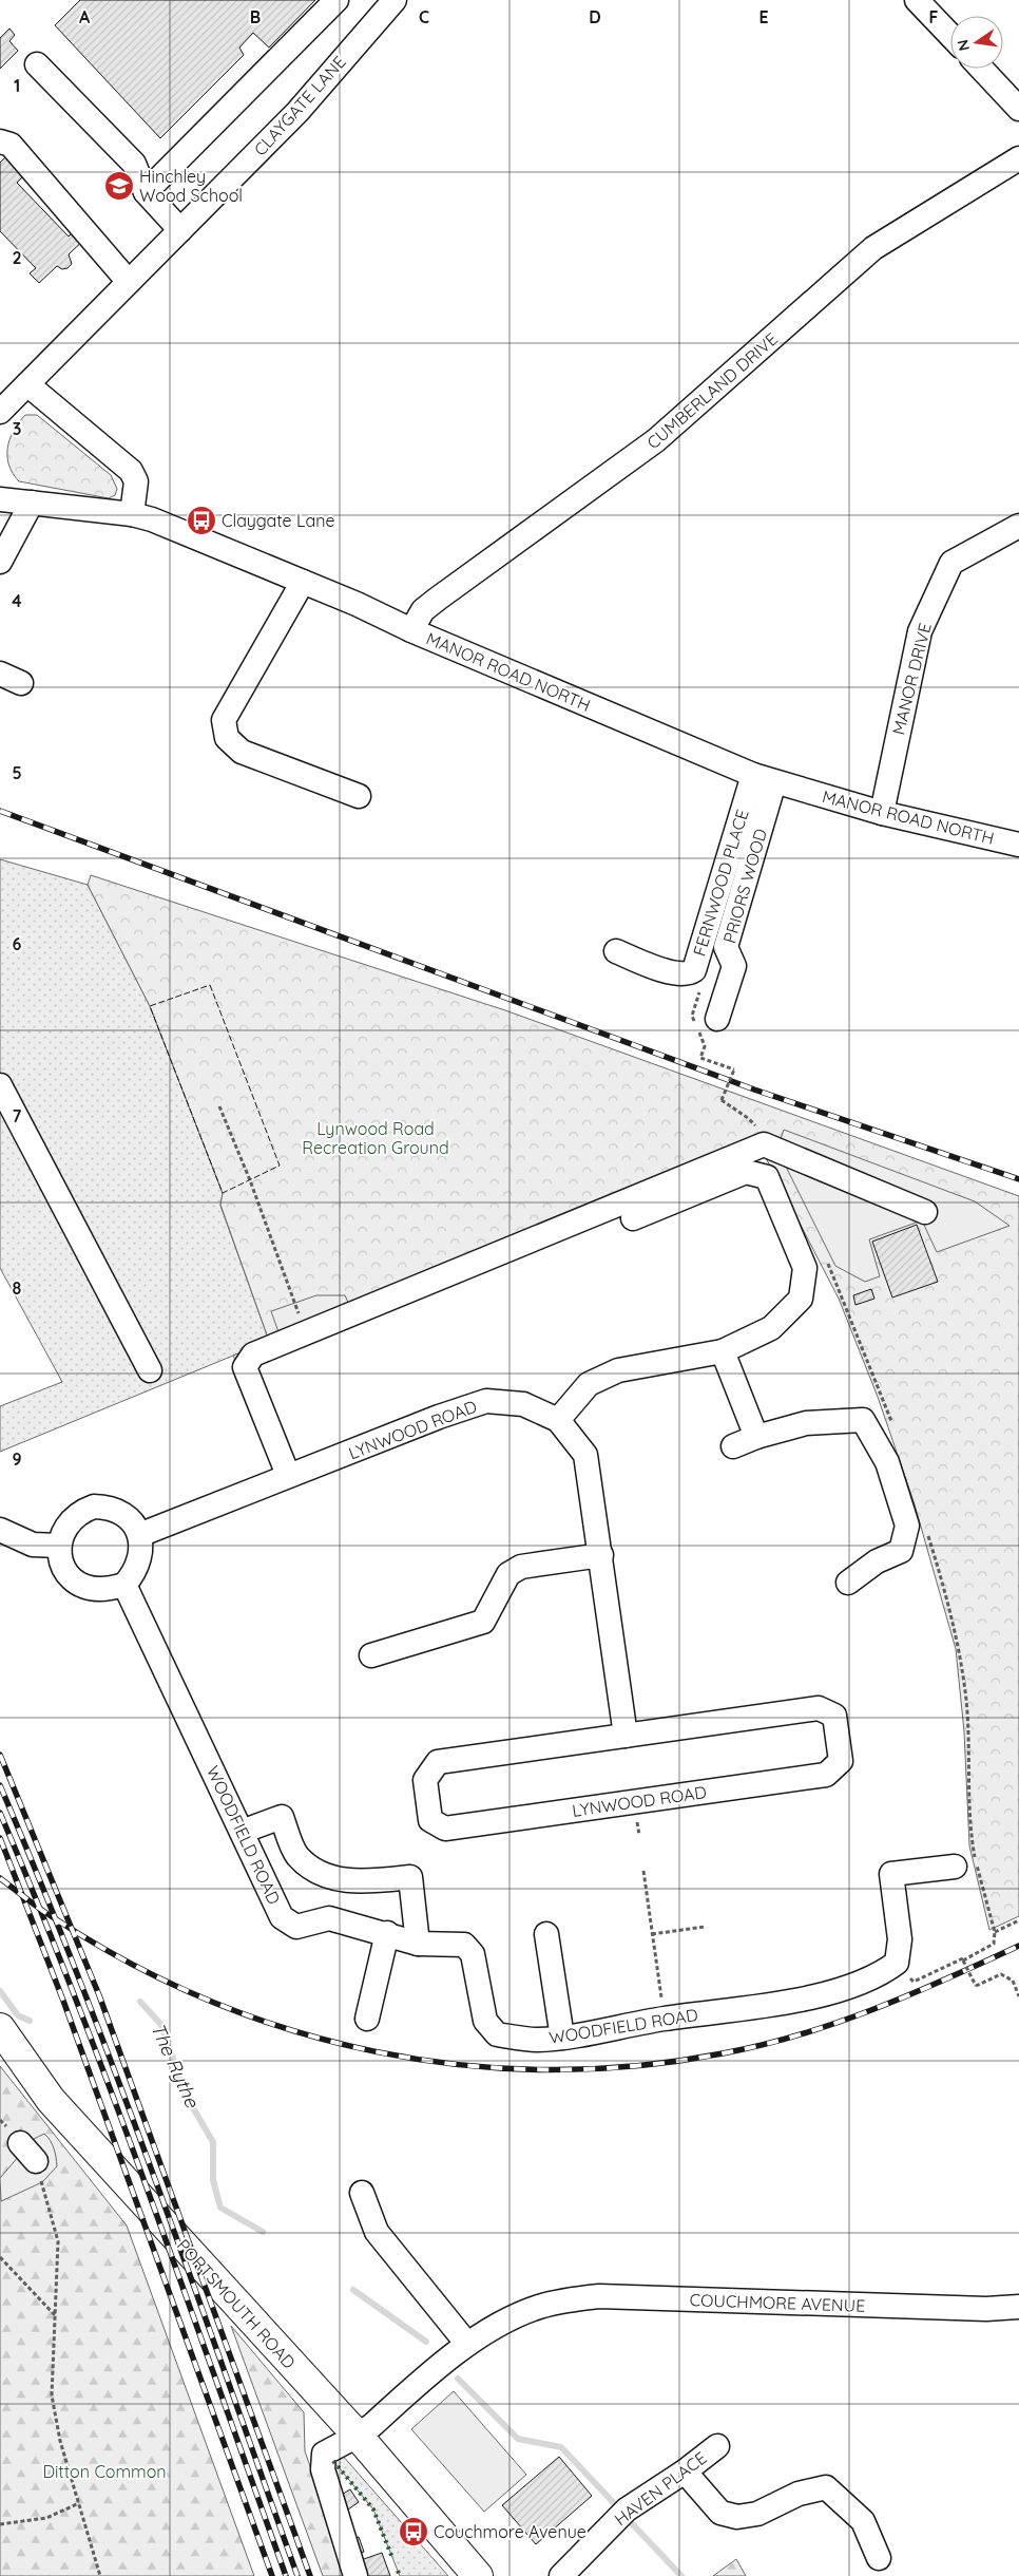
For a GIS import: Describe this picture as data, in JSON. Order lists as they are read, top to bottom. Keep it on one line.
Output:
{"streets":{"main road":["PORTSMOUTH ROAD"],"street":["CLAYGATE LANE","CUMBERLAND DRIVE","MANOR ROAD NORTH","MANOR DRIVE","FERNWOOD PLACE","PRIORS WOOD","LYNWOOD ROAD","WOODFIELD ROAD","COUCHMORE AVENUE","HAVEN PLACE"]},"crossings":[["CUMBERLAND DRIVE","MANOR ROAD NORTH"],["MANOR ROAD NORTH","MANOR DRIVE"],["MANOR ROAD NORTH","FERNWOOD PLACE"],["MANOR ROAD NORTH","PRIORS WOOD"],["FERNWOOD PLACE","PRIORS WOOD"],["LYNWOOD ROAD","WOODFIELD ROAD"],["COUCHMORE AVENUE","PORTSMOUTH ROAD"]],"water":["The Rythe"],"parks":["Lynwood Road Recreation Ground","Ditton Common"],"places":{"school or university":["Hinchley Wood School"],"bus stop":["Claygate Lane","Couchmore Avenue"]},"north":"left","grid":{"columns":["A","B","C","D","E","F"],"rows":["1","2","3","4","5","6","7","8","9"]}}
